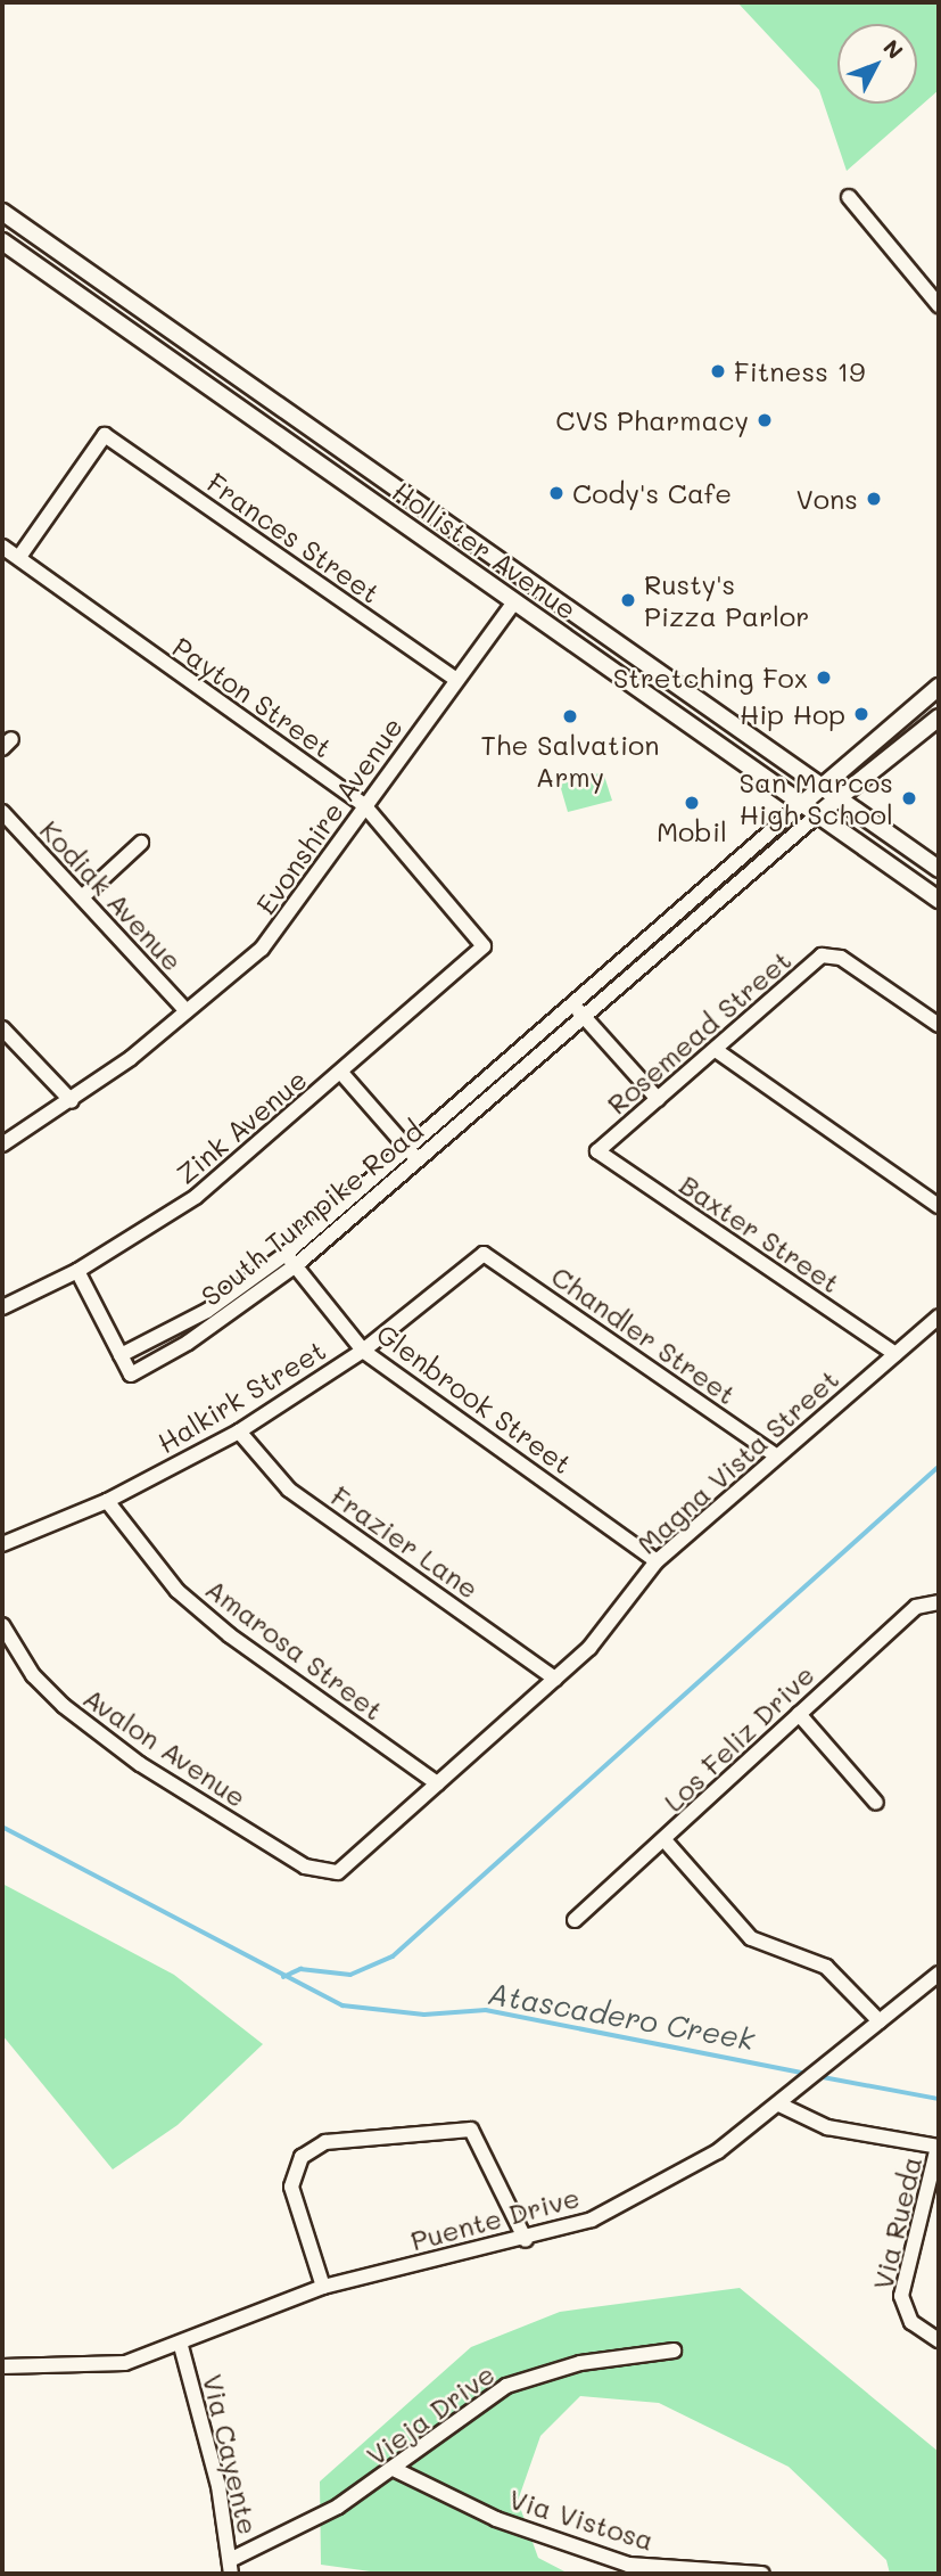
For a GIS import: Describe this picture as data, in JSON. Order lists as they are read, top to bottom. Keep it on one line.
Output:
{"streets":{"main road":["Hollister Avenue","South Turnpike Road"],"street":["Frances Street","Payton Street","Evonshire Avenue","Kodiak Avenue","Rosemead Street","Zink Avenue","Baxter Street","Chandler Street","Halkirk Street","Glenbrook Street","Magna Vista Street","Frazier Lane","Amarosa Street","Los Feliz Drive","Avalon Avenue","Puente Drive","Via Rueda","Vieja Drive","Via Cayente","Via Vistosa"]},"crossings":[["Frances Street","Payton Street"],["Frances Street","Evonshire Avenue"],["Hollister Avenue","Evonshire Avenue"],["Hollister Avenue","South Turnpike Road"],["Payton Street","Evonshire Avenue"],["Payton Street","Zink Avenue"],["Evonshire Avenue","Kodiak Avenue"],["Rosemead Street","Baxter Street"],["South Turnpike Road","Glenbrook Street"],["Baxter Street","Magna Vista Street"],["Chandler Street","Halkirk Street"],["Chandler Street","Magna Vista Street"],["Halkirk Street","Glenbrook Street"],["Halkirk Street","Frazier Lane"],["Halkirk Street","Amarosa Street"],["Glenbrook Street","Magna Vista Street"],["Magna Vista Street","Frazier Lane"],["Magna Vista Street","Amarosa Street"],["Magna Vista Street","Avalon Avenue"],["Puente Drive","Via Cayente"],["Vieja Drive","Via Cayente"],["Vieja Drive","Via Vistosa"]],"water":["Atascadero Creek"],"places":["Fitness 19","CVS Pharmacy","Cody's Cafe","Vons","Rusty's Pizza Parlor","Stretching Fox","Hip Hop","The Salvation Army","San Marcos High School","Mobil"],"north":"top right"}
